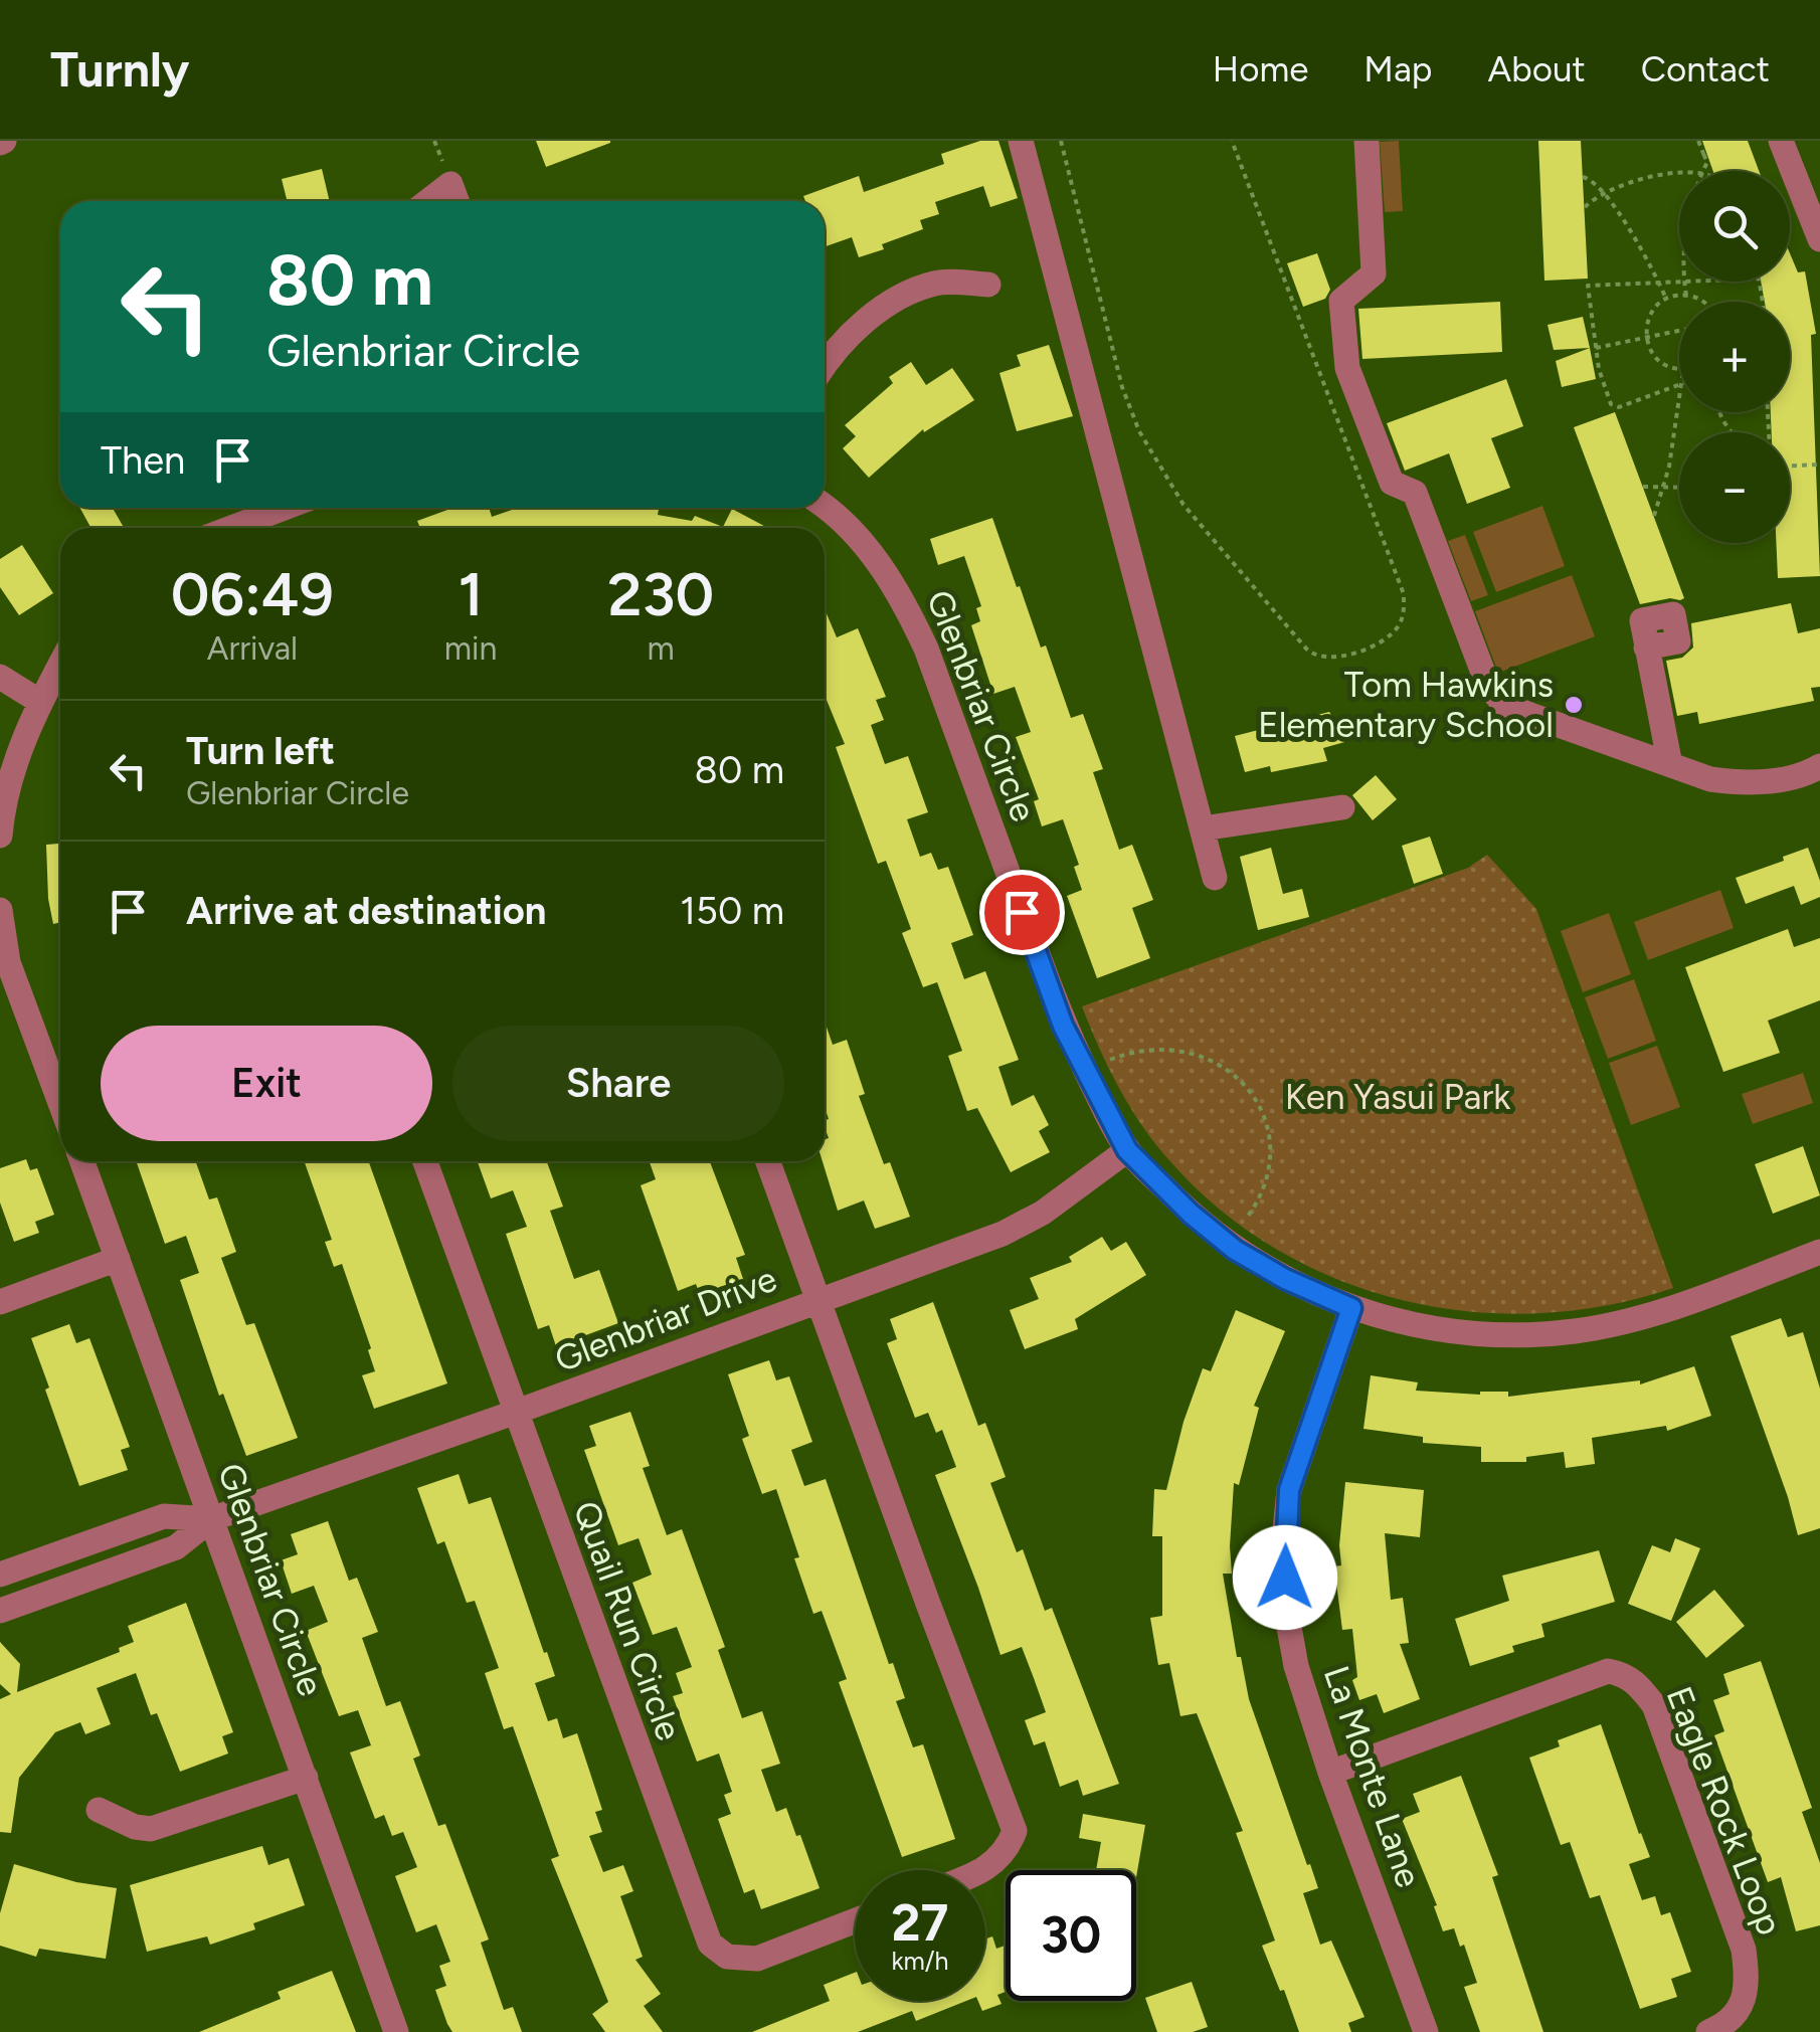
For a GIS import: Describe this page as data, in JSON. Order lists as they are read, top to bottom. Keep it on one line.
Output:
{"streets":{"street":["Glenbriar Circle","Glenbriar Drive","Quail Run Circle","La Monte Lane","Eagle Rock Loop"]},"crossings":[["Glenbriar Circle","Glenbriar Drive"],["Glenbriar Circle","La Monte Lane"],["Glenbriar Drive","Quail Run Circle"],["La Monte Lane","Eagle Rock Loop"]],"parks":["Ken Yasui Park"],"places":["Tom Hawkins Elementary School"],"page":{"header":"Turnly","nav":["Home","Map","About","Contact"],"map_buttons":["+","−"],"turn":["80 m","Glenbriar Circle"],"then":"Then","eta":["06:49","Arrival","1","min","230","m"],"list":[{"name":"Turn left","note":"Glenbriar Circle","value":"80 m"},{"name":"Arrive at destination","value":"150 m"}],"buttons":["Exit","Share"],"speed":"27 km/h","limit":"30"}}
